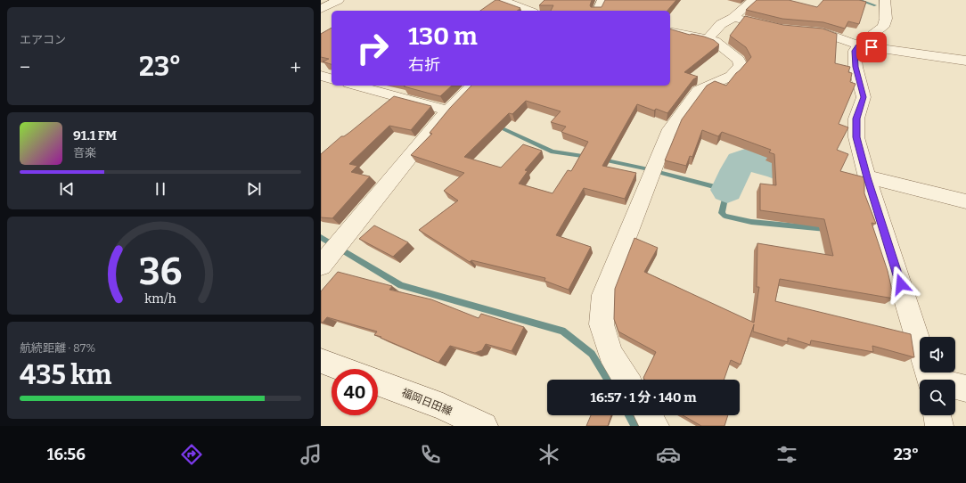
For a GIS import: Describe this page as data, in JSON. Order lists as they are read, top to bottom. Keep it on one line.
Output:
{"streets":{"street":["福岡日田線"]},"page":{"tile":["エアコン",["航続距離 · 87%","435 km"]],"turn":["130 m","右折"],"heat":["−","23°","+"],"song":["91.1 FM","音楽"],"limit":"40","trip":"16:57 · 1 分 · 140 m","tabs":["16:56","23°"],"gauge":["36","km/h"]}}
